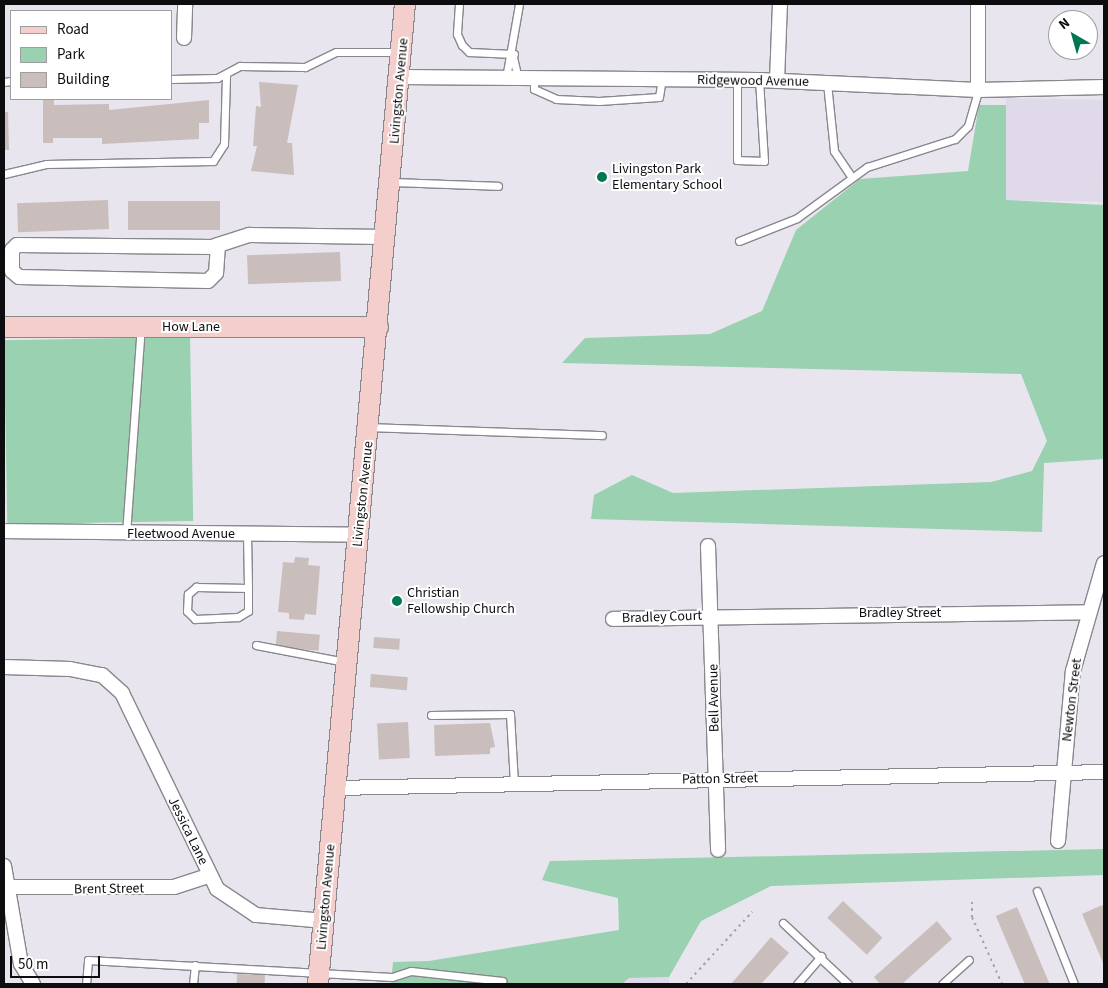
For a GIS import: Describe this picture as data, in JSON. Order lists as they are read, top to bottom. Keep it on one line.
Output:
{"streets":{"main road":["Livingston Avenue","How Lane"],"street":["Ridgewood Avenue","Fleetwood Avenue","Bradley Street","Bradley Court","Bell Avenue","Newton Street","Patton Street","Jessica Lane","Brent Street"]},"crossings":[["Ridgewood Avenue","Livingston Avenue"],["Livingston Avenue","How Lane"],["Livingston Avenue","Fleetwood Avenue"],["Livingston Avenue","Patton Street"],["Livingston Avenue","Jessica Lane"],["Bradley Street","Bradley Court"],["Bradley Street","Bell Avenue"],["Bradley Street","Newton Street"],["Bradley Court","Bell Avenue"],["Bell Avenue","Patton Street"],["Newton Street","Patton Street"],["Jessica Lane","Brent Street"]],"places":["Livingston Park Elementary School","Christian Fellowship Church"],"legend":["Road","Park","Building"],"scale_bar":"50 m","north":"top left"}
